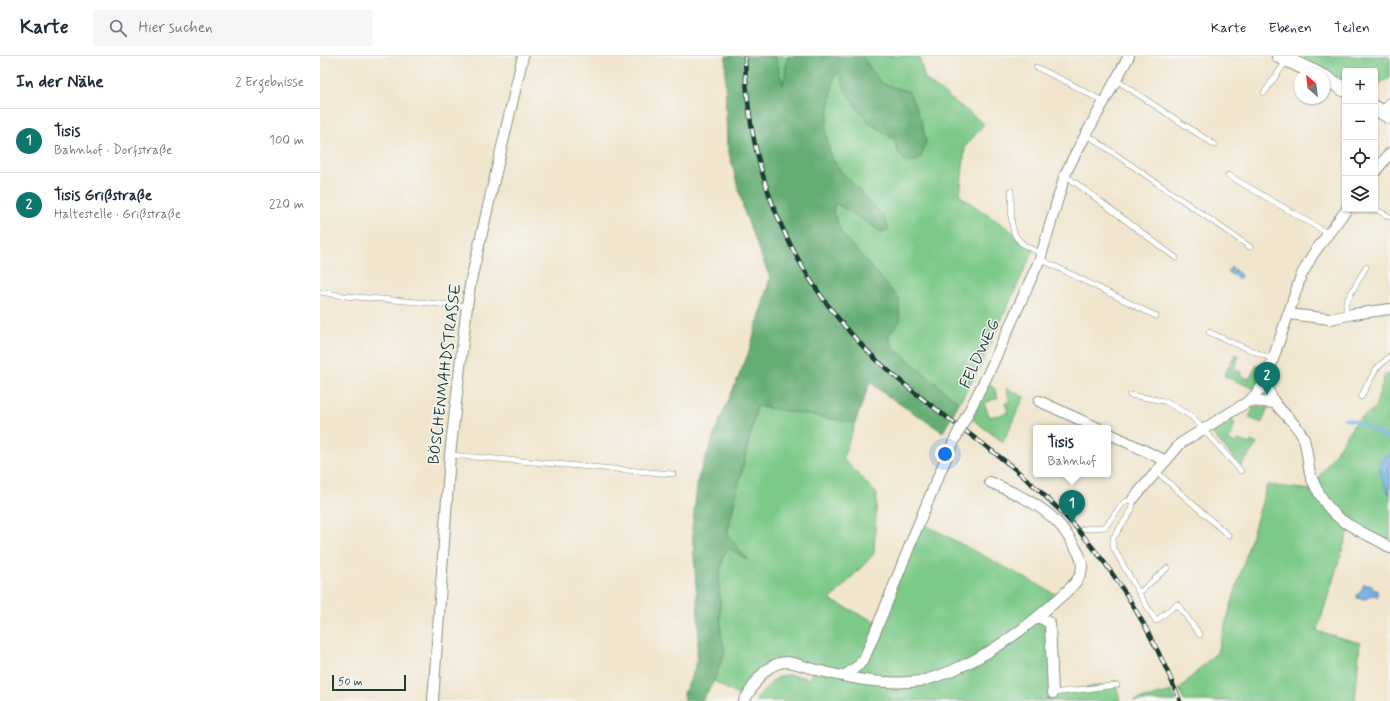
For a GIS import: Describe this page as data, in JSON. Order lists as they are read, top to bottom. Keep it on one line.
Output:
{"streets":{"street":["FELDWEG","BÖSCHENMAHDSTRASSE"]},"scale_bar":"50 m","north":"top left","page":{"header":"Karte","search":"Hier suchen","nav":["Karte","Ebenen","Teilen"],"heading":["In der Nähe","2 Ergebnisse"],"map_buttons":["+","−"],"list":[{"mark":"1","name":"Tisis","note":"Bahnhof · Dorfstraße","value":"100 m"},{"mark":"2","name":"Tisis Grißstraße","note":"Haltestelle · Grißstraße","value":"220 m"}],"pins":["2","1"],"popup":["Tisis","Bahnhof"],"scale":"50 m"}}
